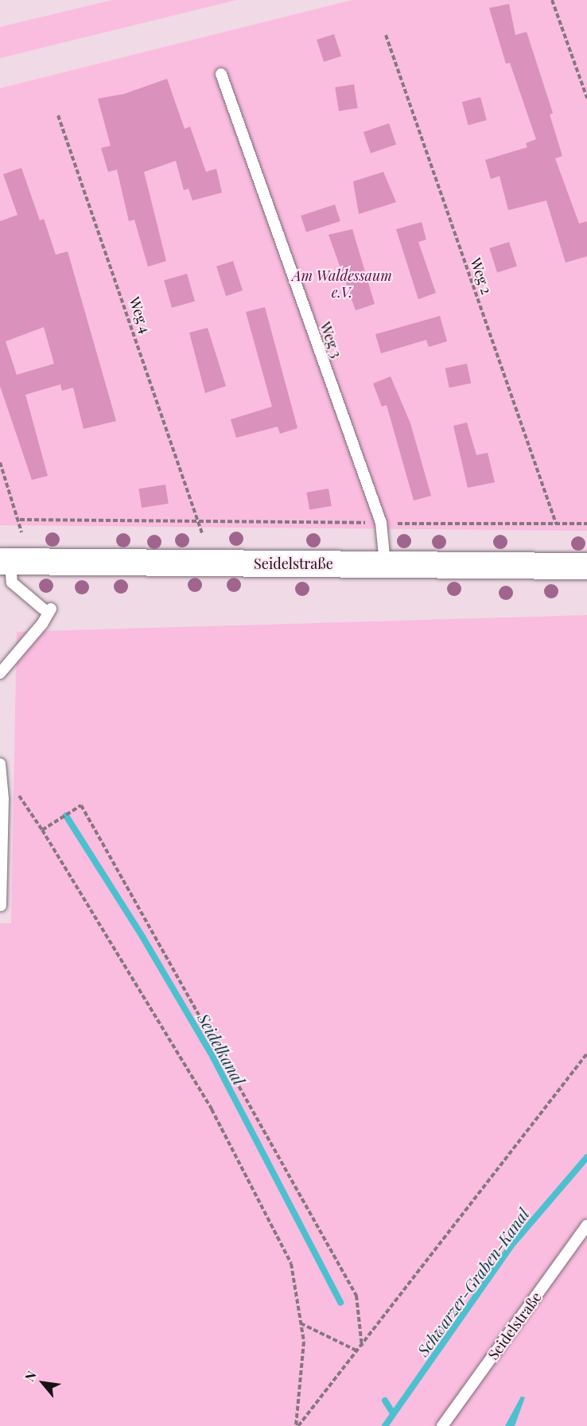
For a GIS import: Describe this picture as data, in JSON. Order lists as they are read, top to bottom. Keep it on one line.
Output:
{"streets":{"main road":["Seidelstraße"],"lane":["Weg 3"],"path":["Weg 2","Weg 4"]},"crossings":[["Weg 3","Seidelstraße"]],"water":["Seidelkanal","Schwarzer-Graben-Kanal"],"parks":["Am Waldessaum e.V."],"north":"top left"}
